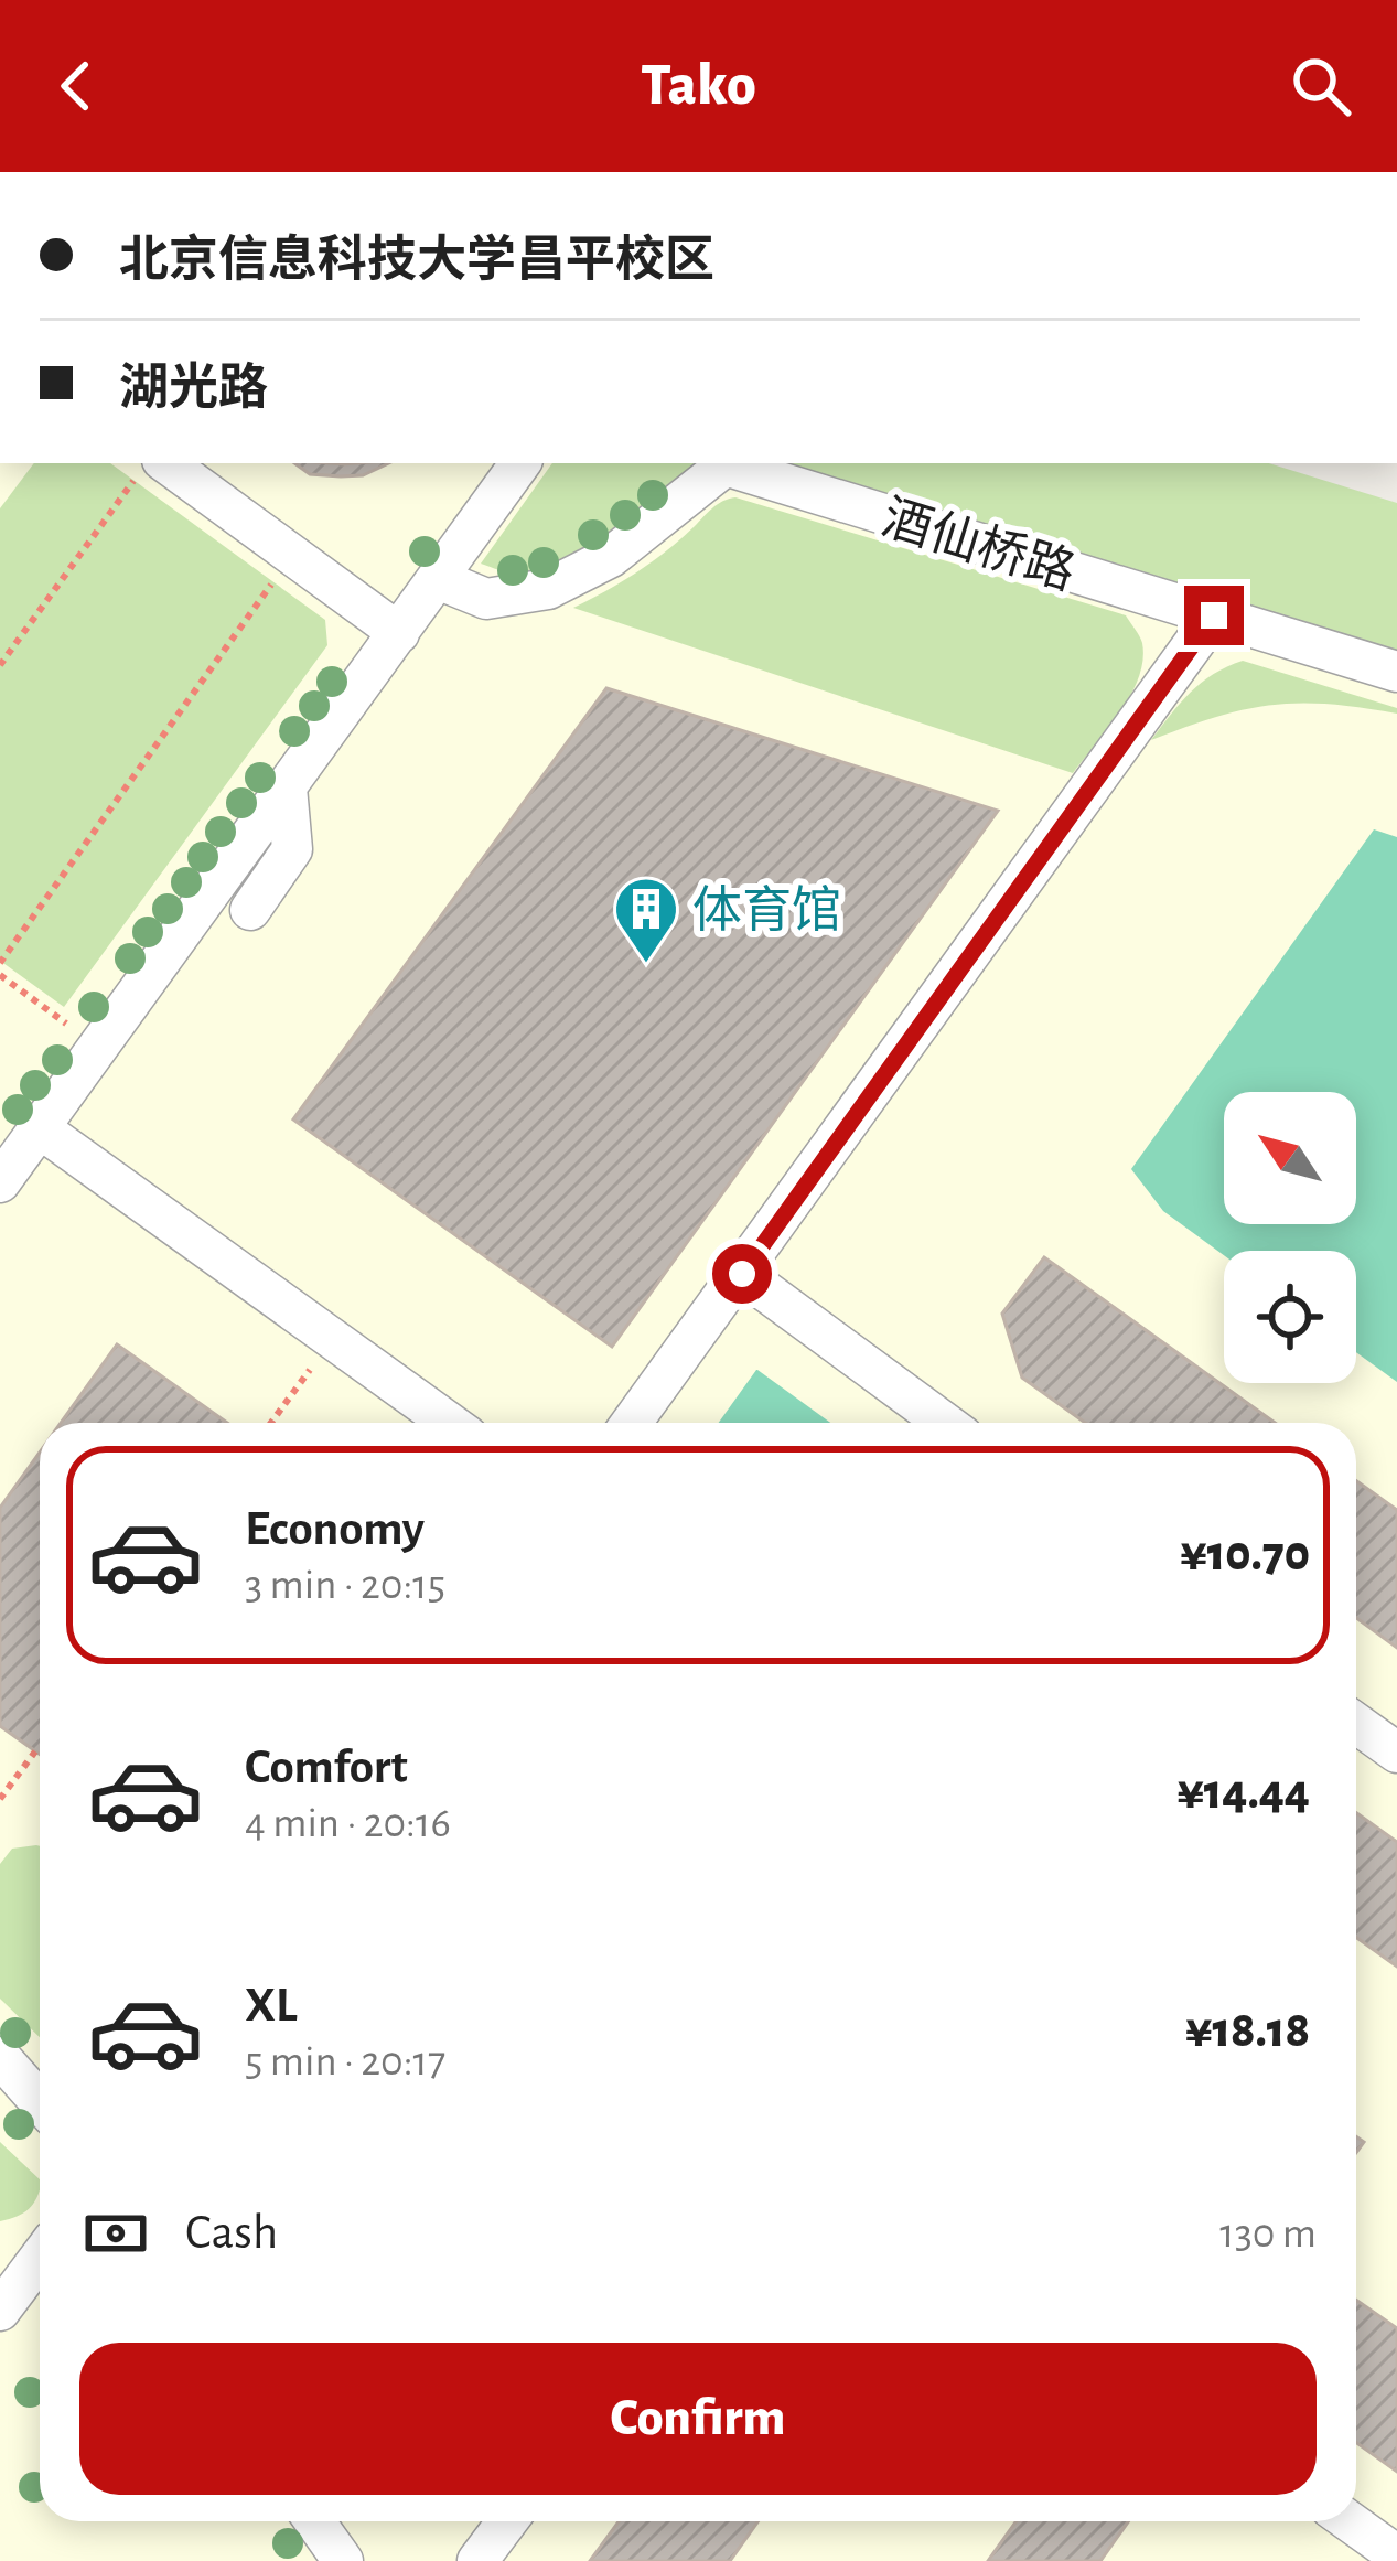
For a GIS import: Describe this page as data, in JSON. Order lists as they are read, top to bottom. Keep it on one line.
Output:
{"streets":{"street":["酒仙桥路"]},"places":{"building":["体育馆"]},"north":"top left","page":{"header":"Tako","banner":["北京信息科技大学昌平校区","湖光路"],"list":[{"name":"Economy","note":"3 min · 20:15","value":"¥10.70"},{"name":"Comfort","note":"4 min · 20:16","value":"¥14.44"},{"name":"XL","note":"5 min · 20:17","value":"¥18.18"}],"pay":["Cash","130 m"],"buttons":"Confirm"}}
